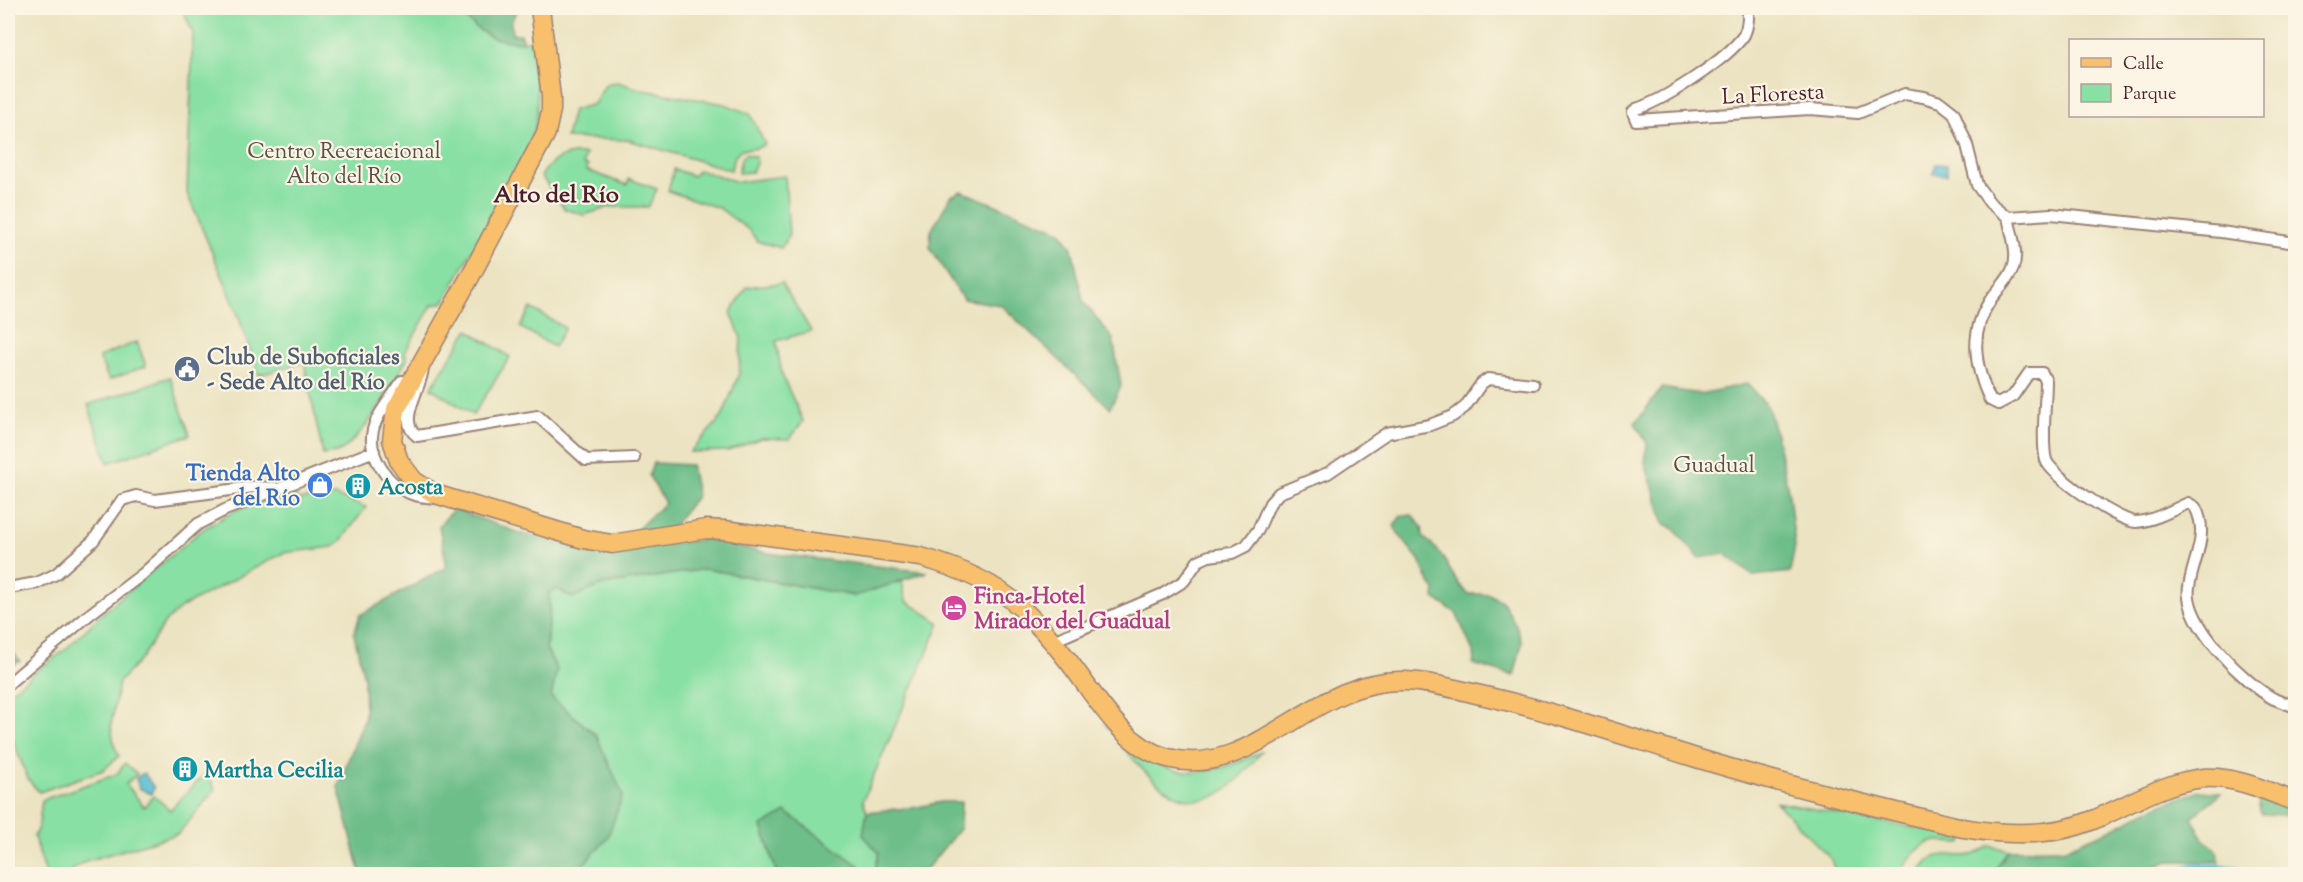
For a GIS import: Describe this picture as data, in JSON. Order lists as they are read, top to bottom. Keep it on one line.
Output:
{"streets":{"street":["La Floresta"]},"districts":["Alto del Río"],"parks":["Centro Recreacional Alto del Río","Guadual"],"places":{"public building":["Club de Suboficiales - Sede Alto del Río"],"shop":["Tienda Alto del Río"],"building":["Acosta","Martha Cecilia"],"hotel":["Finca-Hotel Mirador del Guadual"]},"legend":["Calle","Parque"]}
